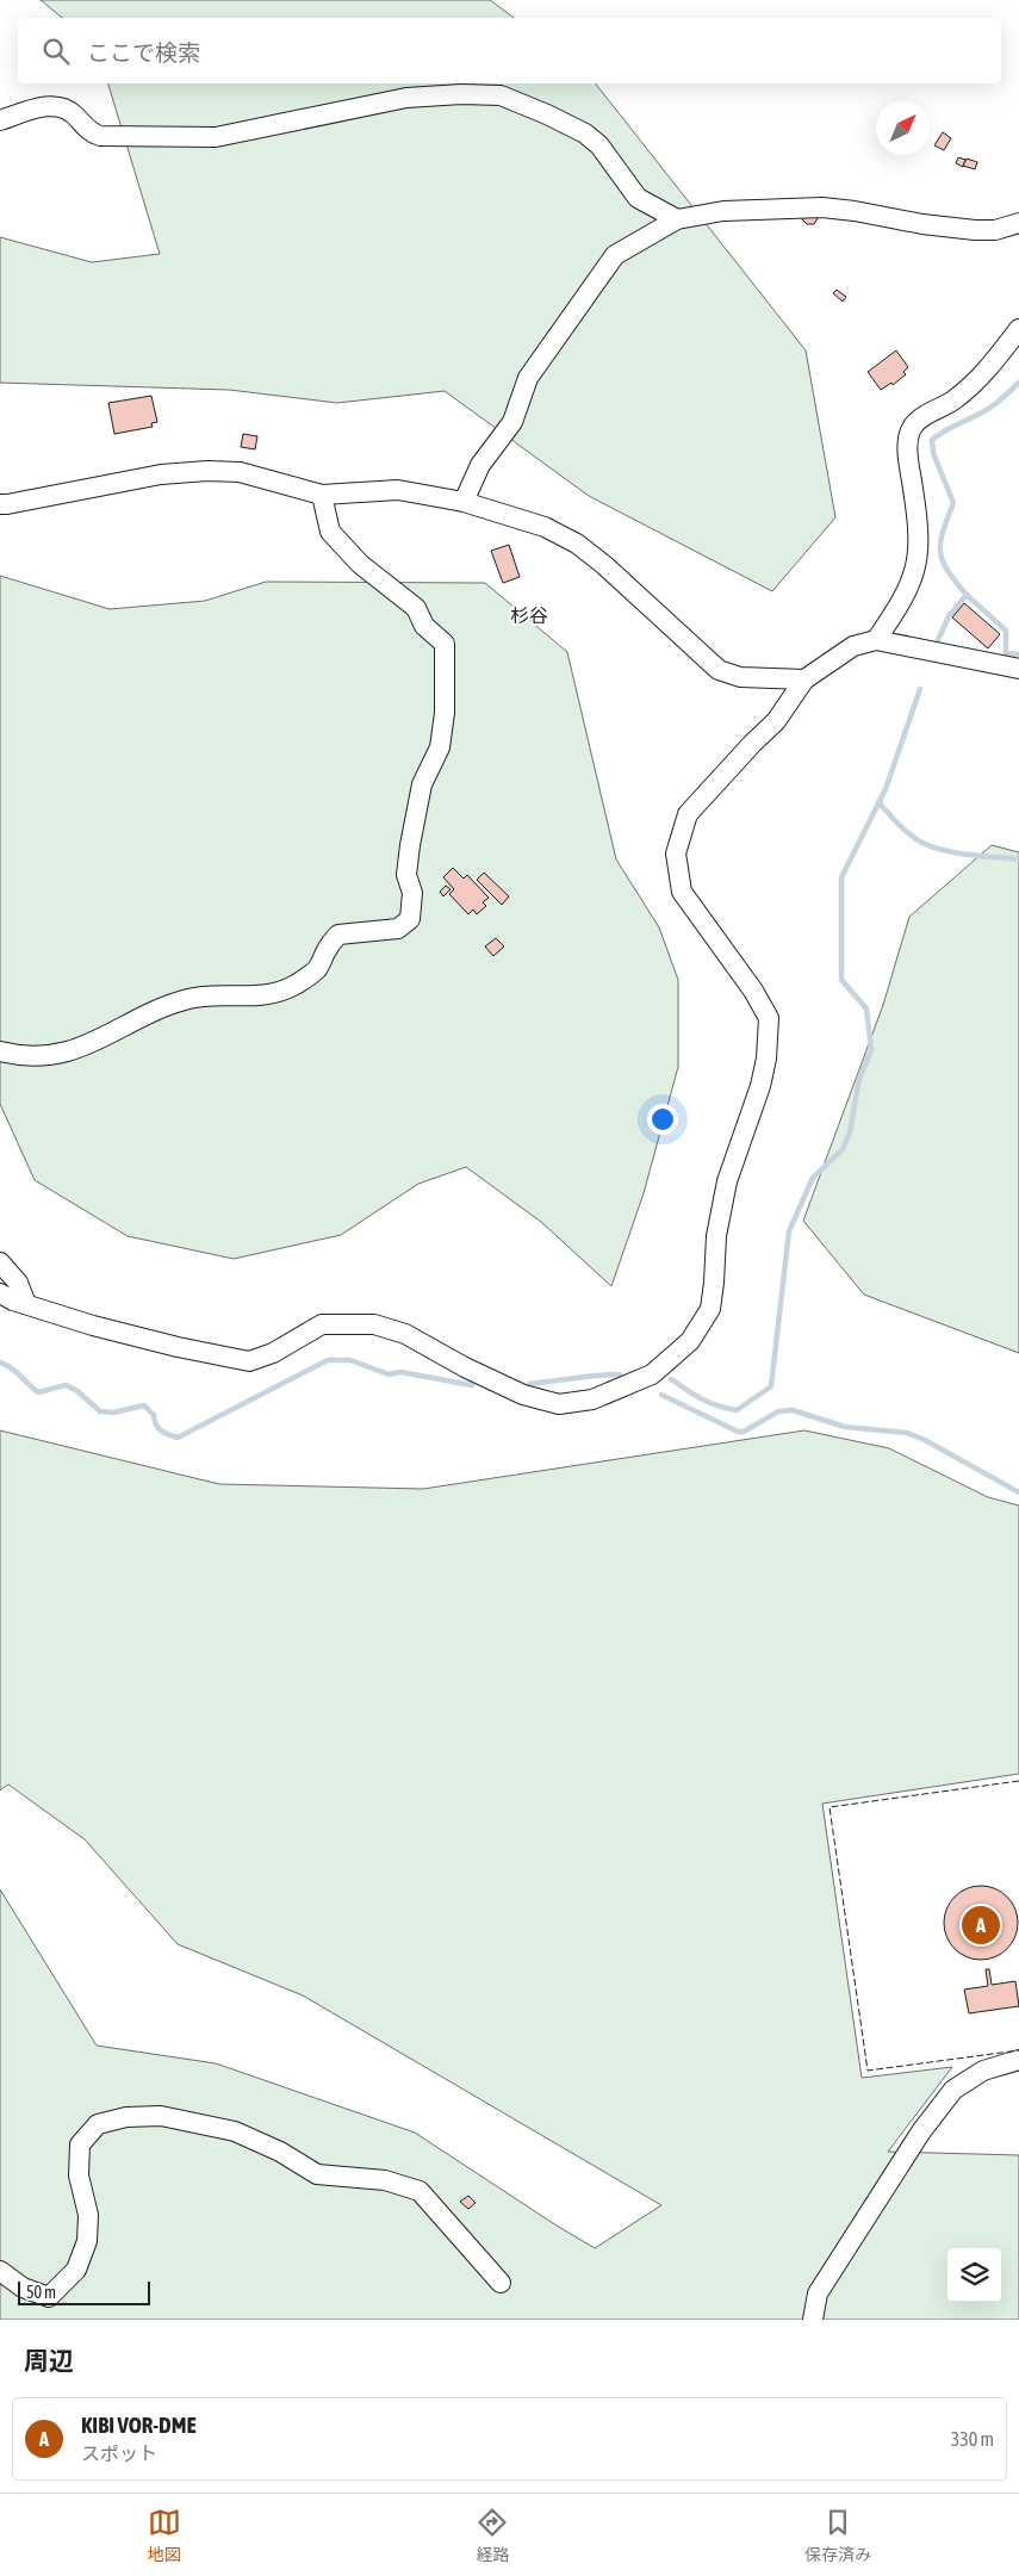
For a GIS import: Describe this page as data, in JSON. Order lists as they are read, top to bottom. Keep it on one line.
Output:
{"districts":["杉谷"],"scale_bar":"50 m","north":"top right","page":{"search":"ここで検索","pins":"A","scale":"50 m","heading":"周辺","list":[{"mark":"A","name":"KIBI VOR-DME","note":"スポット","value":"330 m"}],"nav":["地図","経路","保存済み"]}}
